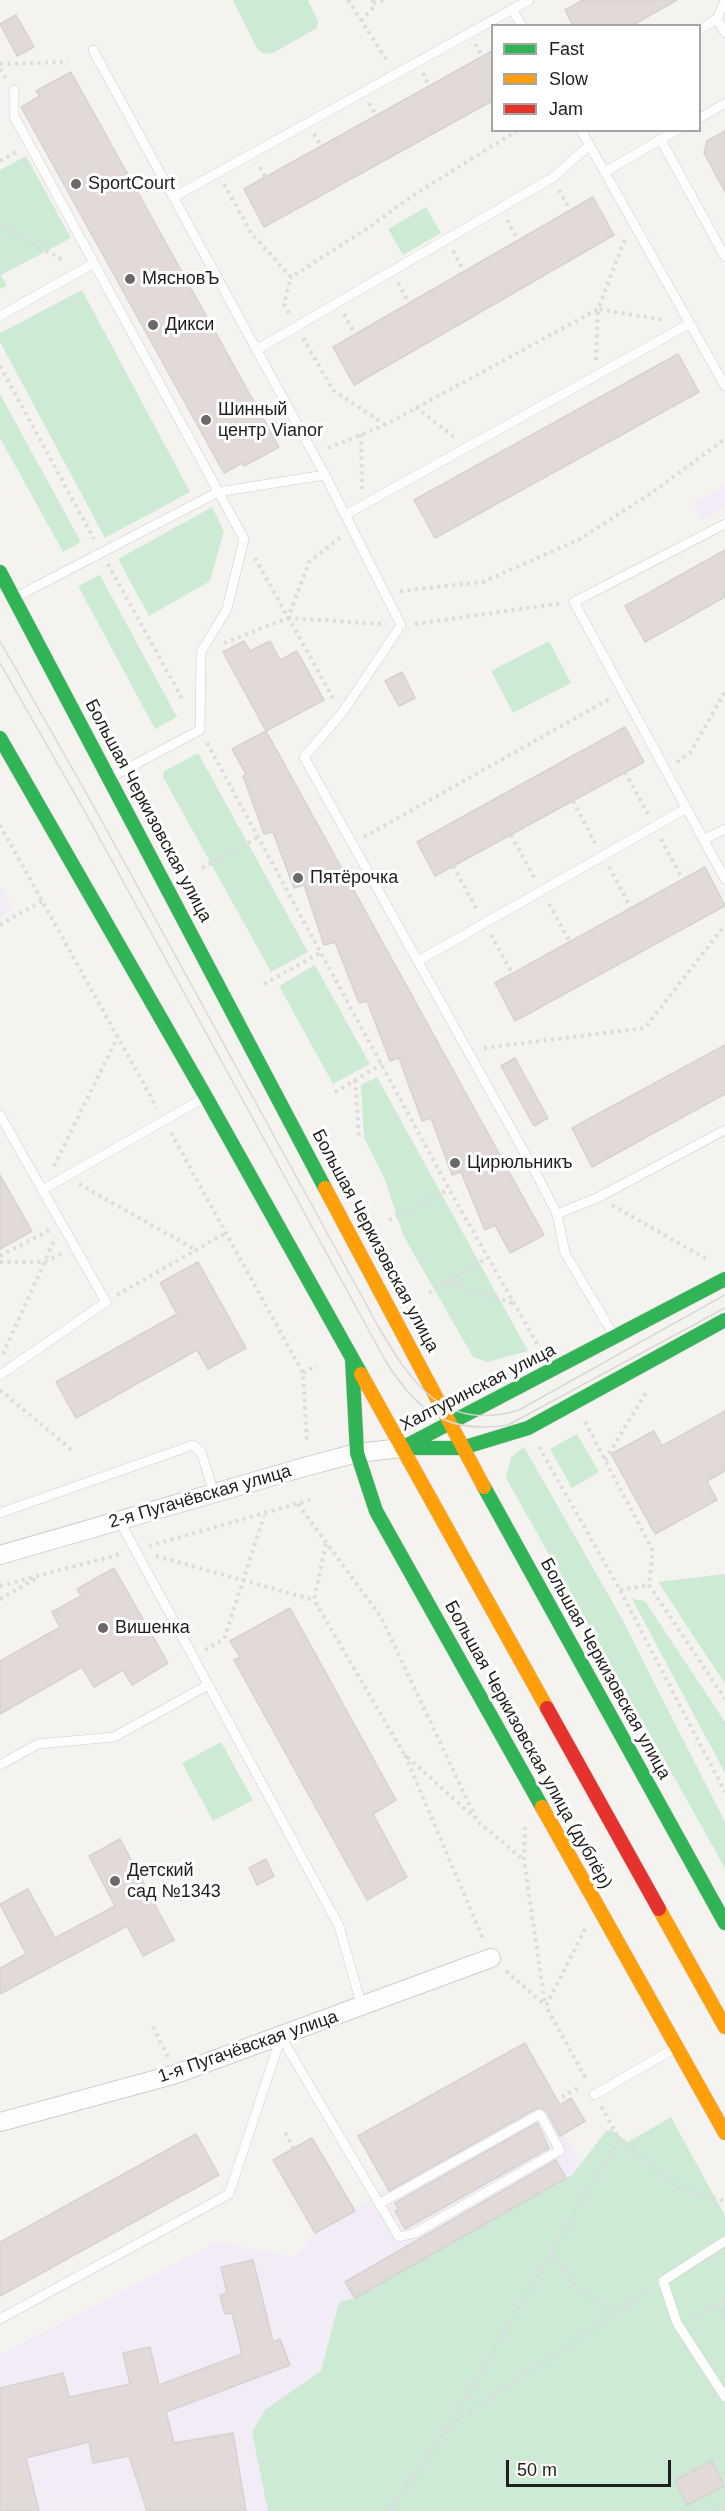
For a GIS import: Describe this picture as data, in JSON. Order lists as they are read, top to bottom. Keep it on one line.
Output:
{"streets":{"main road":["Большая Черкизовская улица","Халтуринская улица","Большая Черкизовская улица (дублёр)"],"street":["2-я Пугачёвская улица","1-я Пугачёвская улица"]},"crossings":[["Большая Черкизовская улица","Халтуринская улица"],["Халтуринская улица","2-я Пугачёвская улица"],["2-я Пугачёвская улица","Большая Черкизовская улица (дублёр)"]],"places":["SportCourt","МясновЪ","Дикси","Шинный центр Vianor","Пятёрочка","Цирюльникъ","Вишенка","Детский сад №1343"],"legend":["Fast","Slow","Jam"],"scale_bar":"50 m"}
